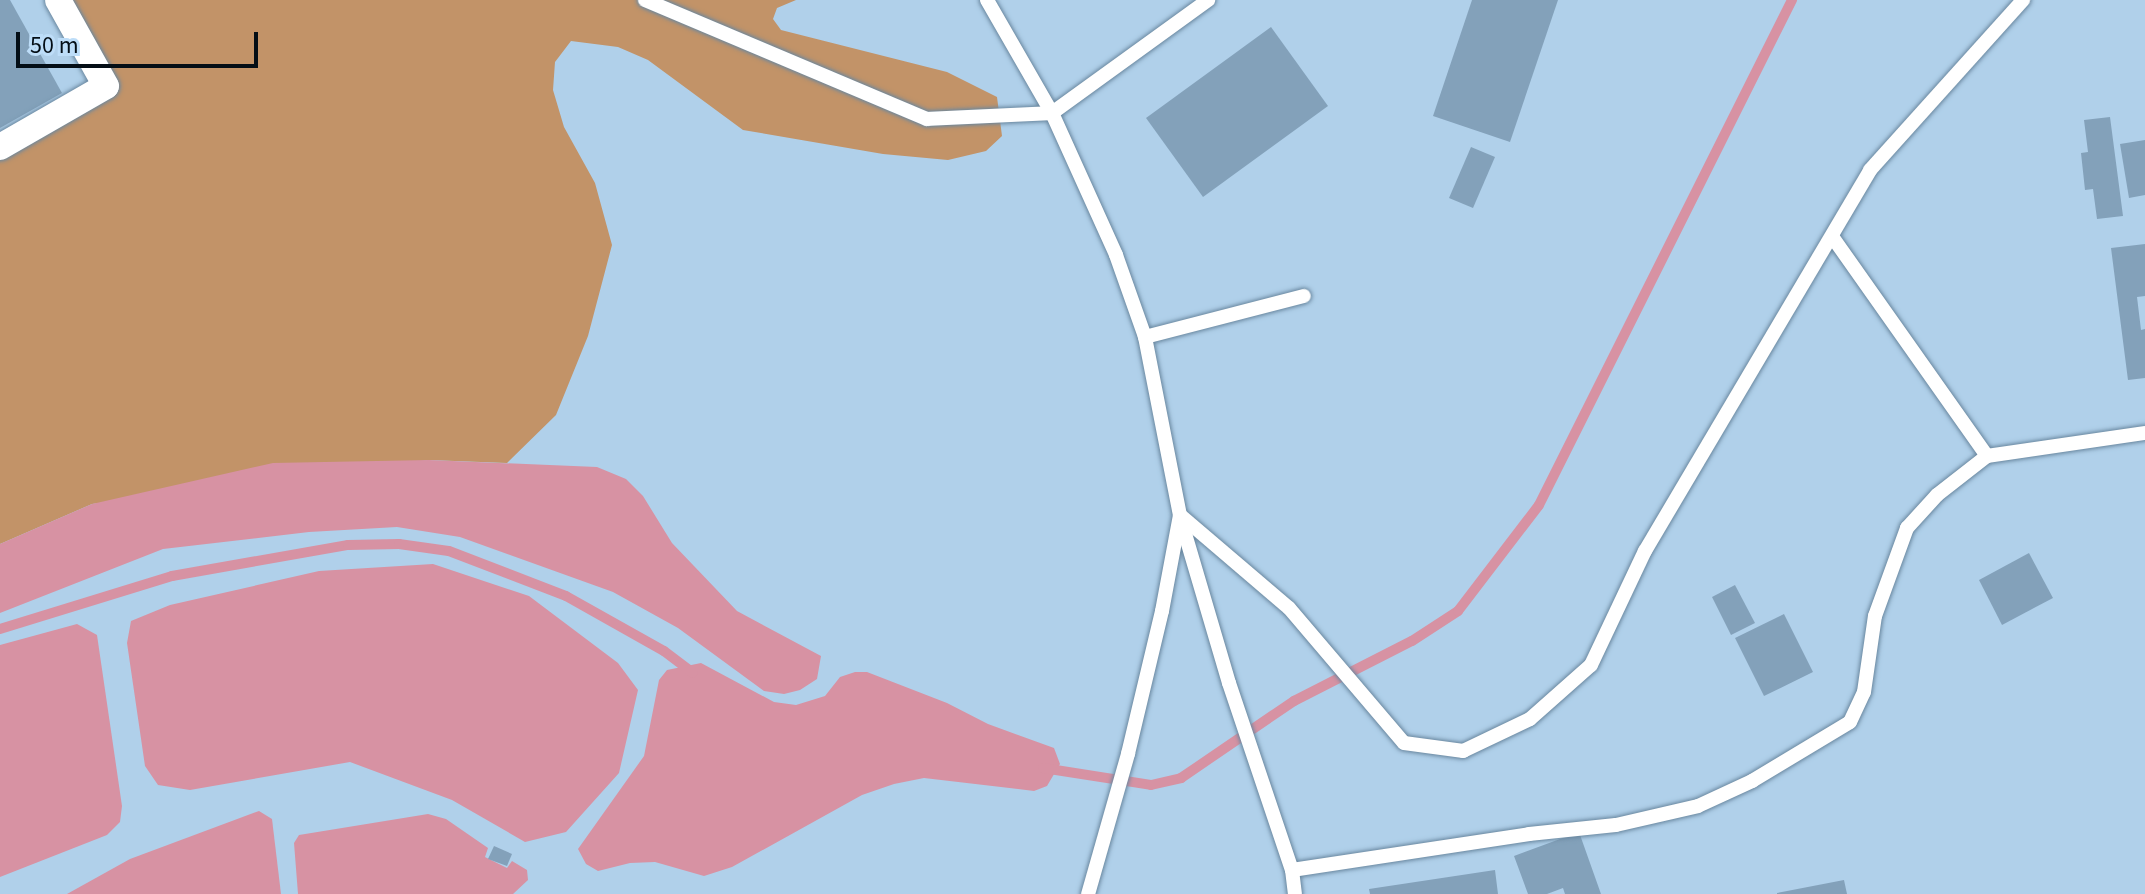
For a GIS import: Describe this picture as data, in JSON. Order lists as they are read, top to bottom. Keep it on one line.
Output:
{"scale_bar":"50 m"}
